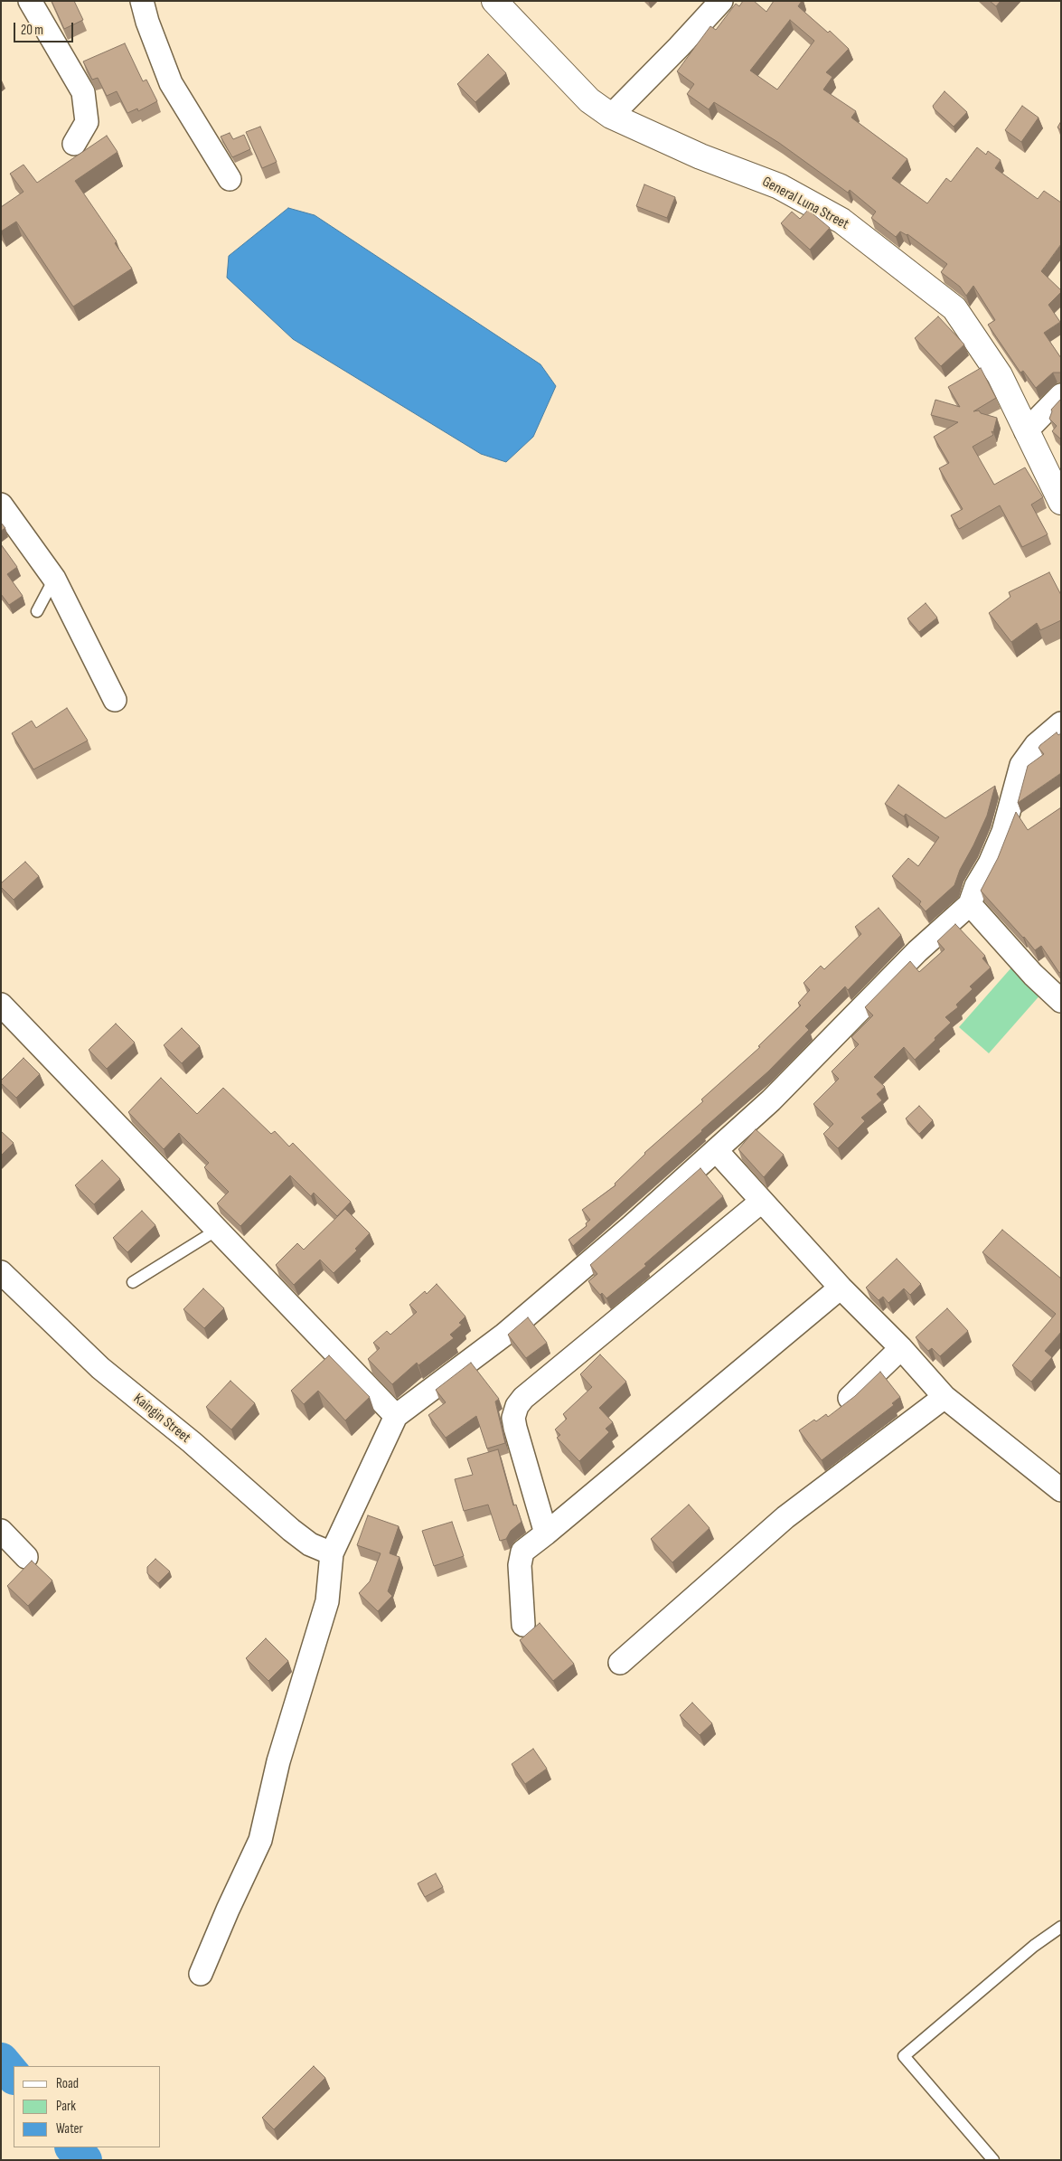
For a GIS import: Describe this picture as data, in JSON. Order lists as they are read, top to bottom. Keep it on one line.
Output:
{"streets":{"street":["General Luna Street","Kaingin Street"]},"legend":["Road","Park","Water"],"scale_bar":"20 m"}
